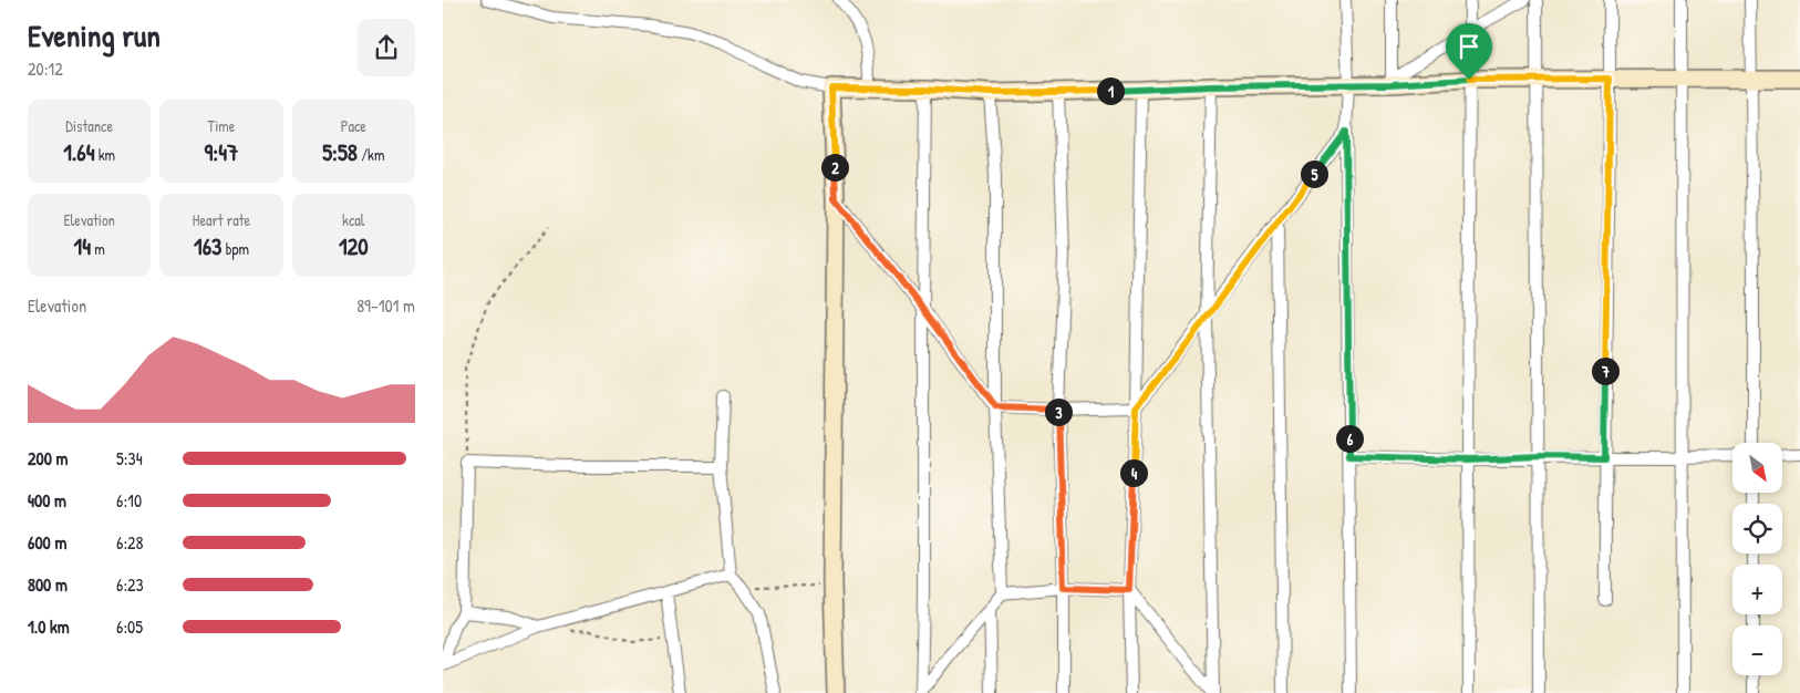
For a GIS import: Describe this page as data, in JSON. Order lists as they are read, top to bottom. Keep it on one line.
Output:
{"north":"bottom right","page":{"heading":["Evening run","20:12"],"pins":["1","2","5","7","3","6","4"],"stats":[["Distance","1.64 km"],["Time","9:47"],["Pace","5:58 /km"],["Elevation","14 m"],["Heart rate","163 bpm"],["kcal","120"]],"chart":["Elevation","89–101 m"],"list":[{"name":"200 m","note":"5:34"},{"name":"400 m","note":"6:10"},{"name":"600 m","note":"6:28"},{"name":"800 m","note":"6:23"},{"name":"1.0 km","note":"6:05"}],"map_buttons":["+","−"]}}
